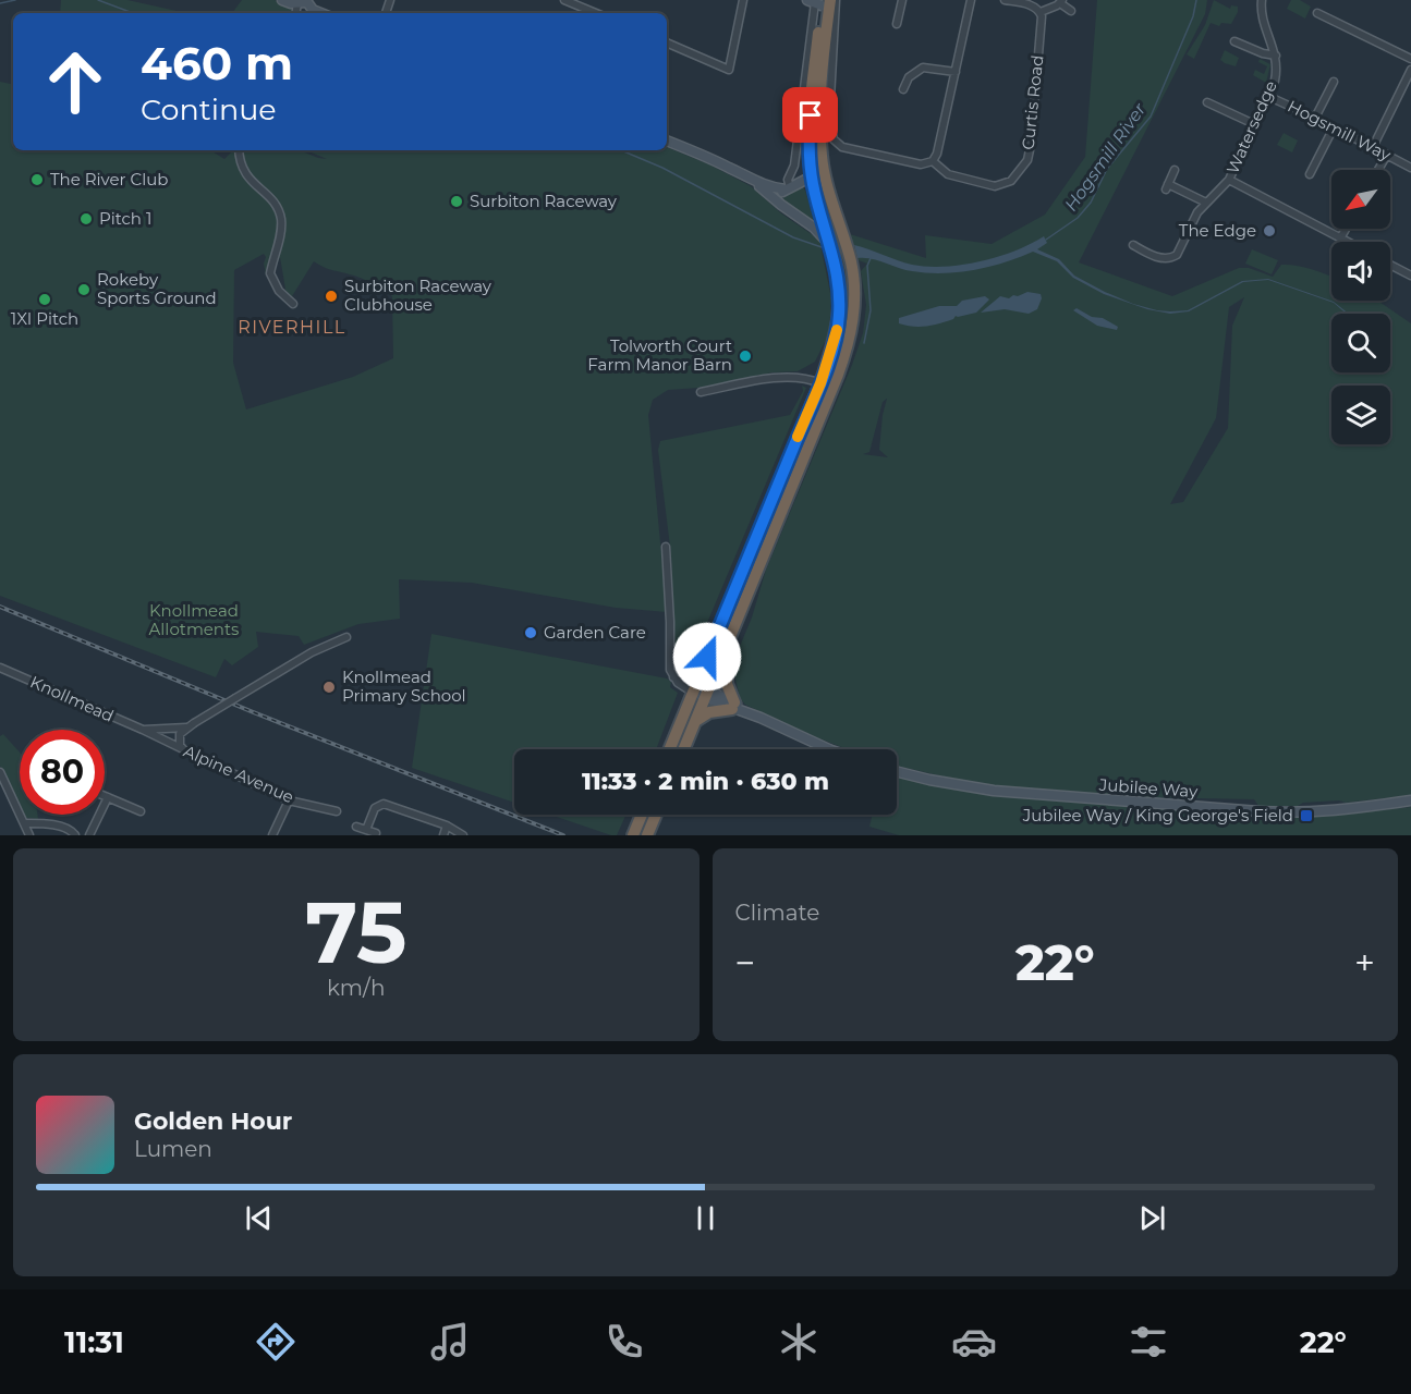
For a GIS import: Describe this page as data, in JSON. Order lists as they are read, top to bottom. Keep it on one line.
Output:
{"streets":{"street":["Curtis Road","Watersedge","Hogsmill Way","Knollmead","Alpine Avenue","Jubilee Way"]},"crossings":[["Watersedge","Hogsmill Way"],["Knollmead","Alpine Avenue"]],"districts":["RIVERHILL"],"water":["Hogsmill River"],"parks":["Knollmead Allotments"],"places":{"other":["The River Club","Surbiton Raceway","Pitch 1","The Edge","Rokeby Sports Ground","Surbiton Raceway Clubhouse","1XI Pitch","Tolworth Court Farm Manor Barn","Garden Care","Knollmead Primary School"],"transit":["Jubilee Way / King George's Field"]},"north":"bottom left","page":{"turn":["460 m","Continue"],"limit":"80","trip":"11:33 · 2 min · 630 m","tile":[["75","km/h"],"Climate"],"heat":["−","22°","+"],"song":["Golden Hour","Lumen"],"tabs":["11:31","22°"]}}
